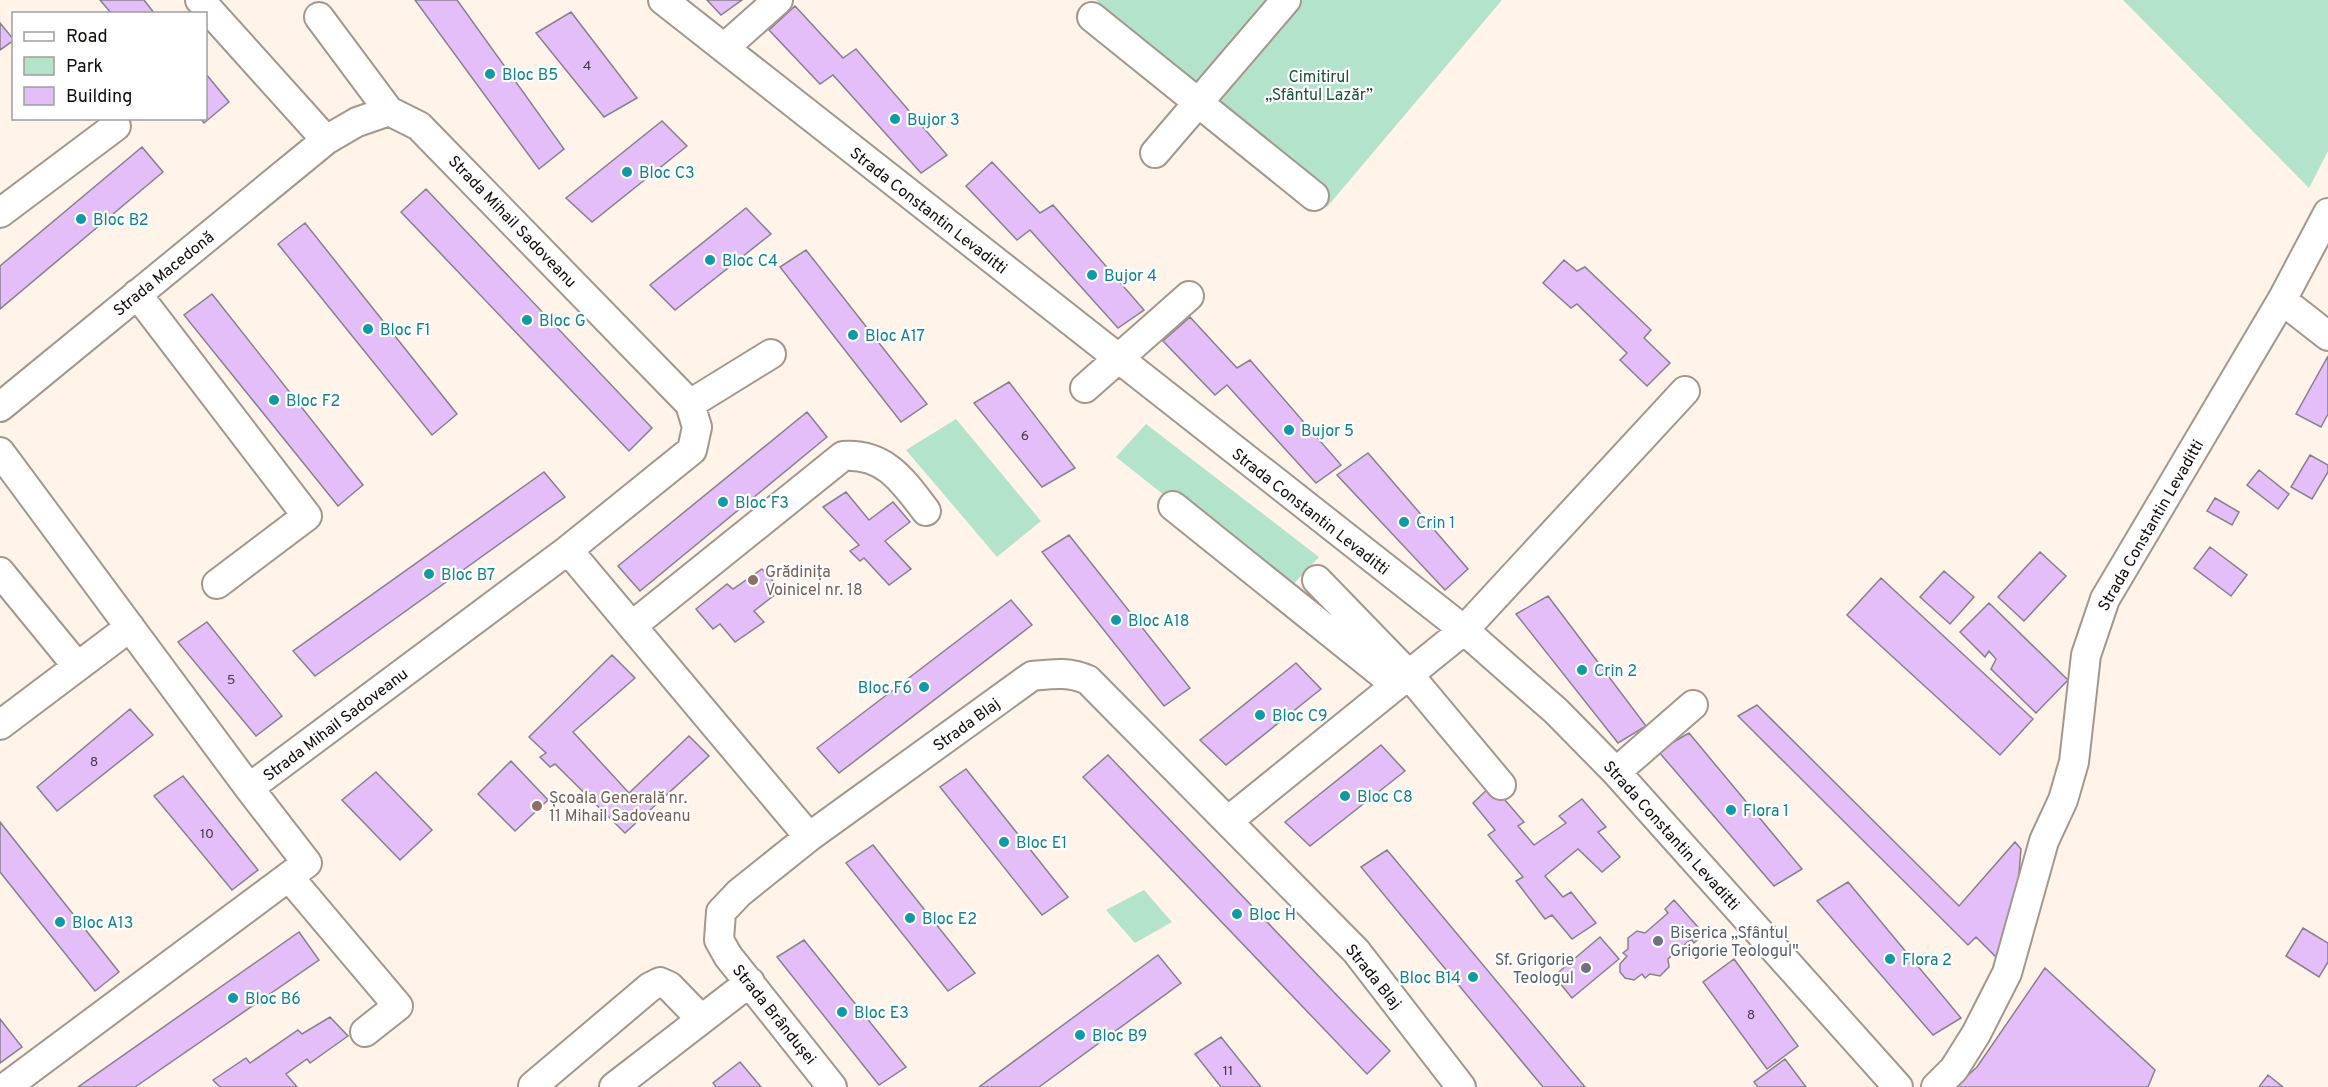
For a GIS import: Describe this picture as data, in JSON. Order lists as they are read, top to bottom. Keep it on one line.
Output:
{"streets":{"street":["Strada Constantin Levaditti","Strada Mihail Sadoveanu","Strada Macedonă","Strada Blaj","Strada Brândușei"]},"crossings":[["Strada Blaj","Strada Brândușei"]],"parks":["Cimitirul „Sfântul Lazăr”"],"places":["Bloc B5","Bujor 3","Bloc C3","Bloc B2","Bloc C4","Bujor 4","Bloc G","Bloc F1","Bloc A17","Bloc F2","Bujor 5","Bloc F3","Crin 1","Bloc B7","Grădinița Voinicel nr. 18","Bloc A18","Crin 2","Bloc F6","Bloc C9","Bloc C8","Școala Generală nr. 11 Mihail Sadoveanu","Flora 1","Bloc E1","Bloc H","Bloc E2","Bloc A13","Biserica „Sfântul Grigorie Teologul\"","Flora 2","Sf. Grigorie Teologul","Bloc B14","Bloc B6","Bloc E3","Bloc B9"],"house_numbers":["4","6","5","8","10","8","11"],"legend":["Road","Park","Building"]}
